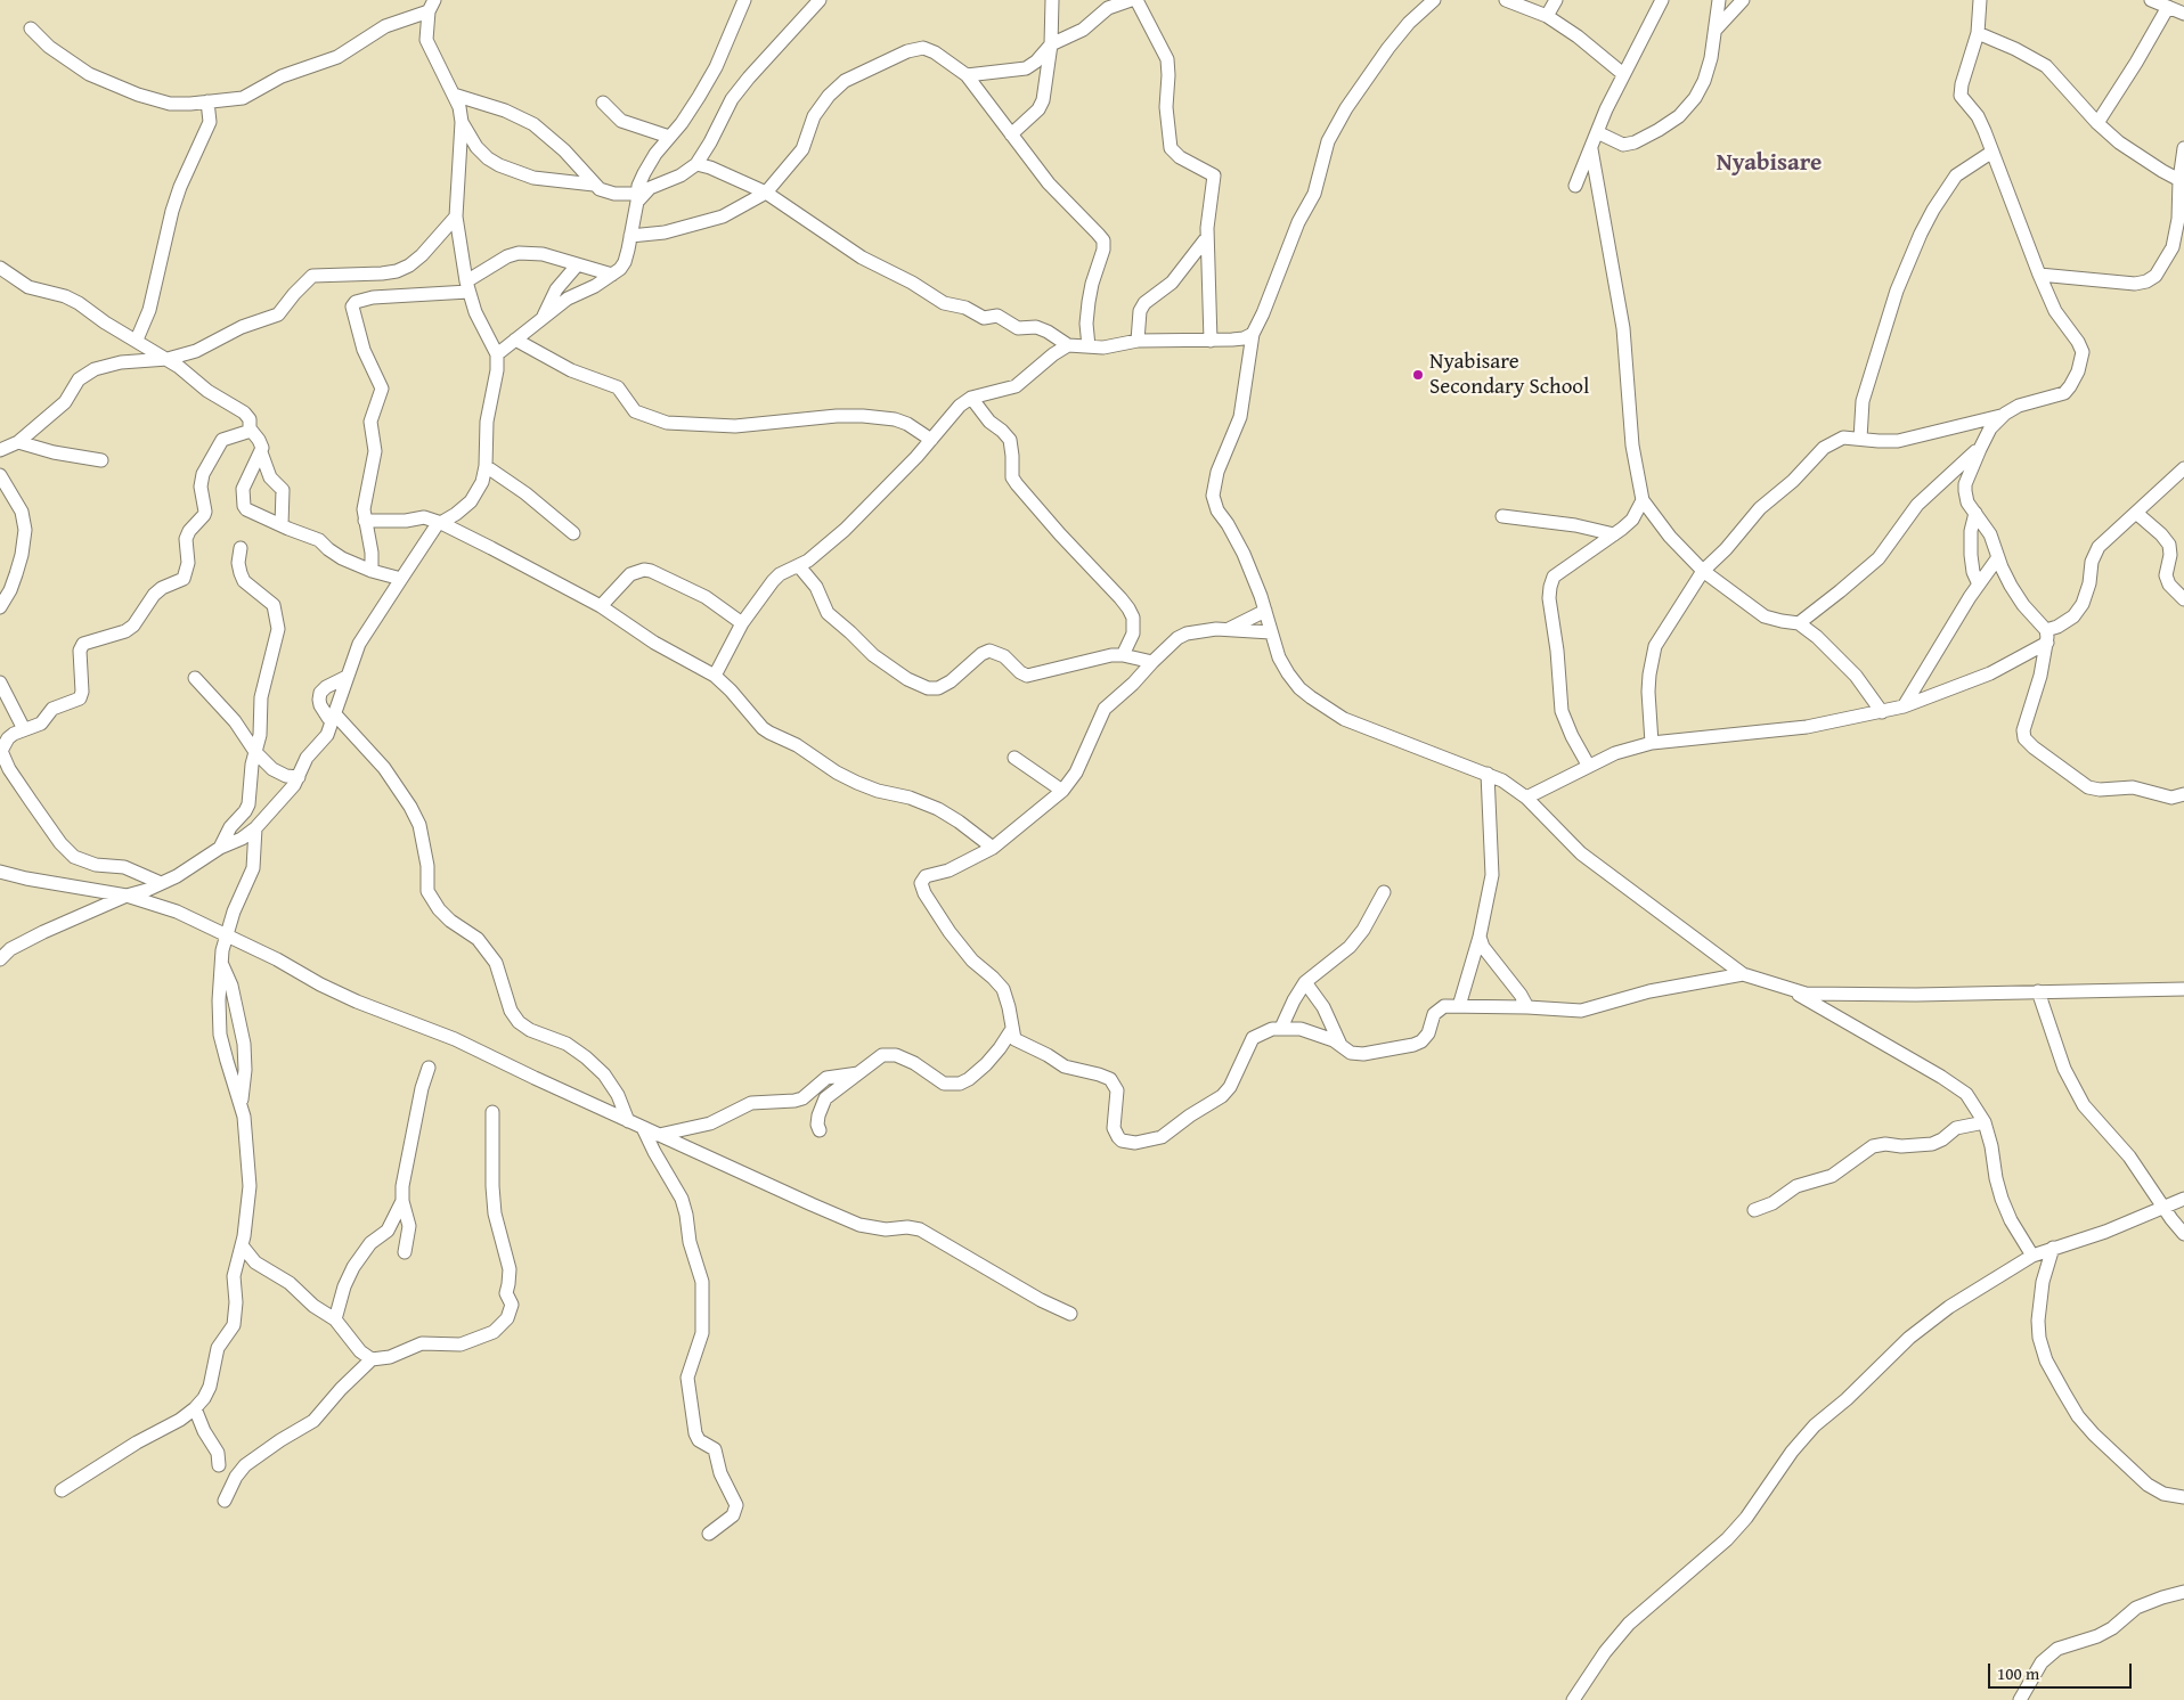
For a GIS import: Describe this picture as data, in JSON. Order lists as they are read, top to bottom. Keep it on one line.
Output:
{"districts":["Nyabisare"],"places":["Nyabisare Secondary School"],"scale_bar":"100 m"}
